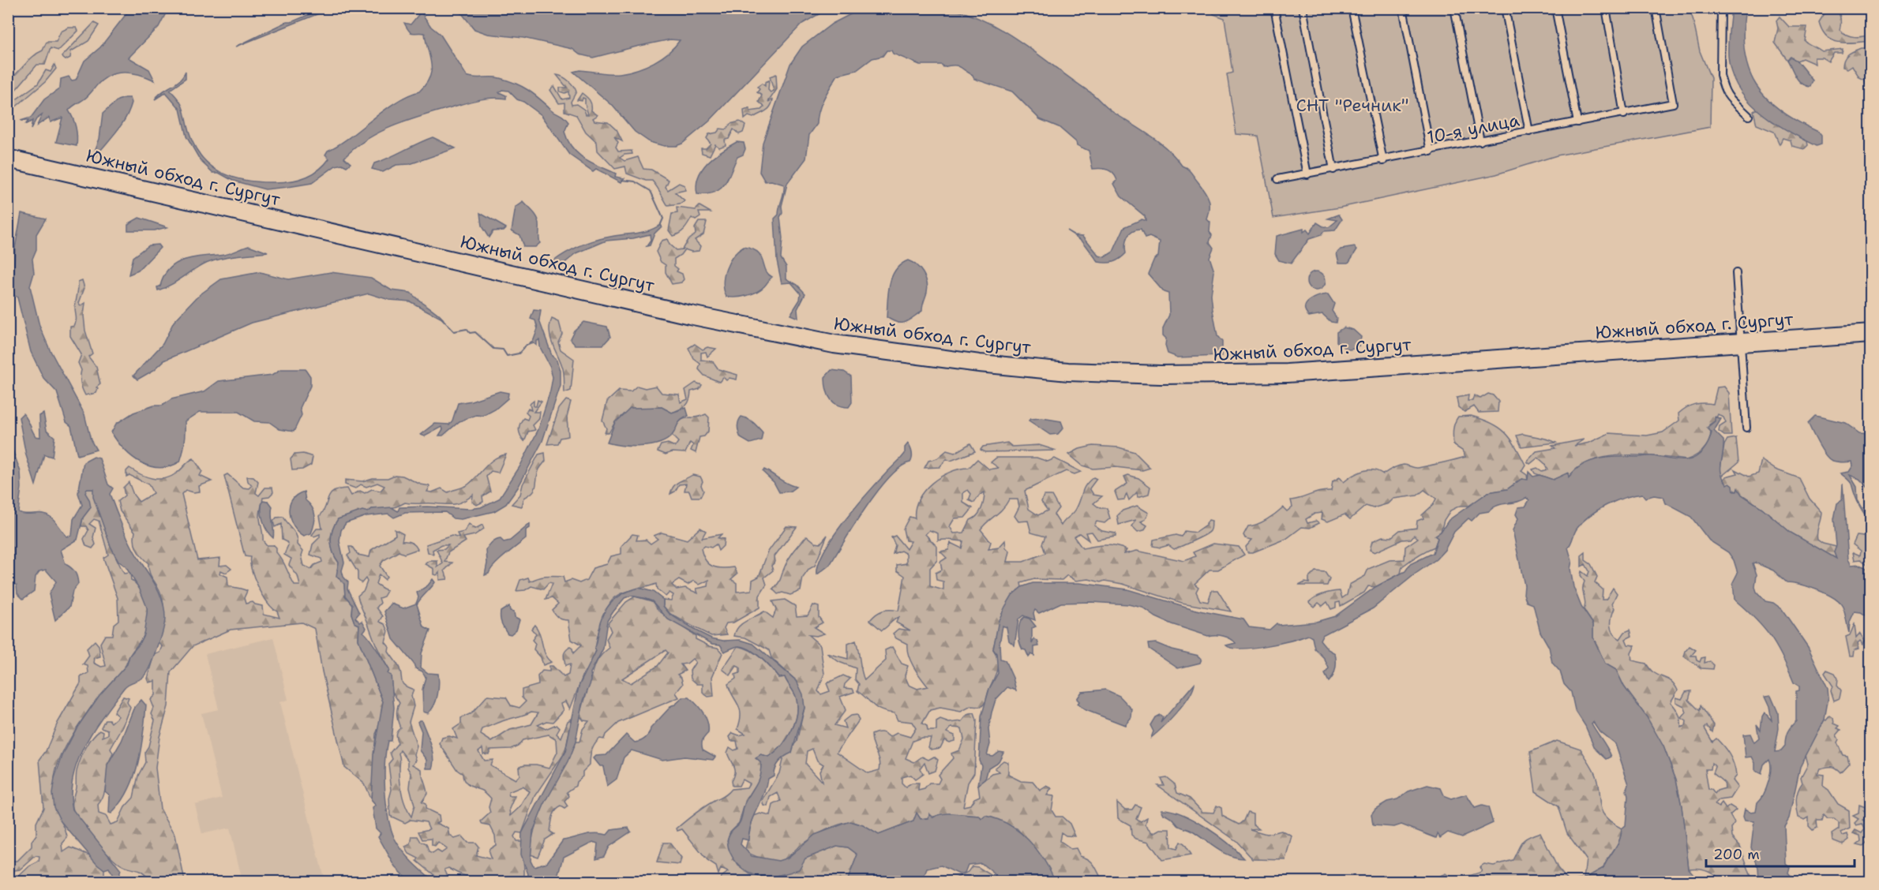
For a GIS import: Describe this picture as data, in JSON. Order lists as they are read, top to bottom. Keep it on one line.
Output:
{"streets":{"highway":["Южный обход г. Сургут"],"street":["10-я улица"]},"parks":["СНТ \"Речник\""],"scale_bar":"200 m"}
